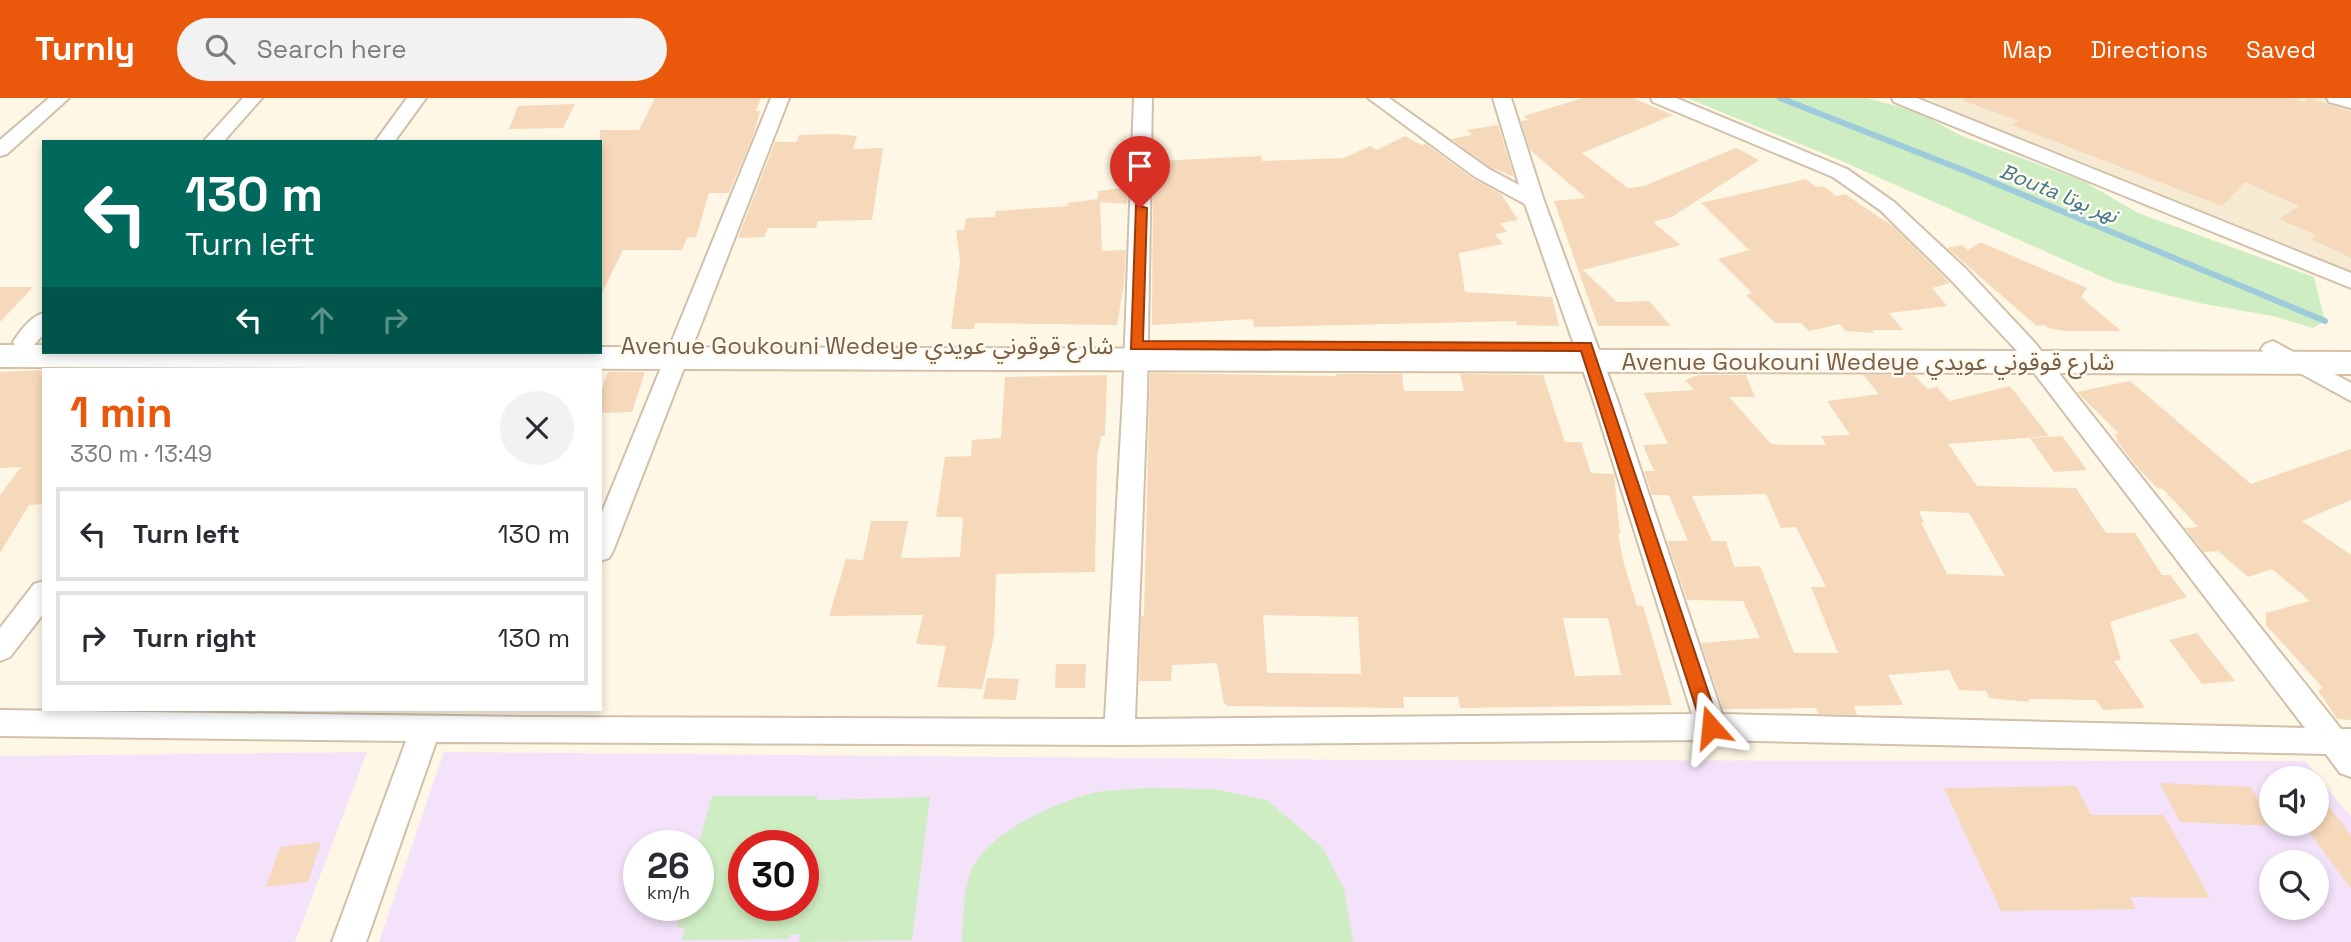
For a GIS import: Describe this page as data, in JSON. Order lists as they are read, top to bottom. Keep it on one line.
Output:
{"streets":{"street":["Avenue Goukouni Wedeye شارع قوقوني عويدي"]},"water":["Bouta نهر بوتا"],"page":{"header":"Turnly","search":"Search here","nav":["Map","Directions","Saved"],"turn":["130 m","Turn left"],"heading":["1 min","330 m · 13:49"],"list":[{"name":"Turn left","value":"130 m"},{"name":"Turn right","value":"130 m"}],"speed":"26 km/h","limit":"30"}}
